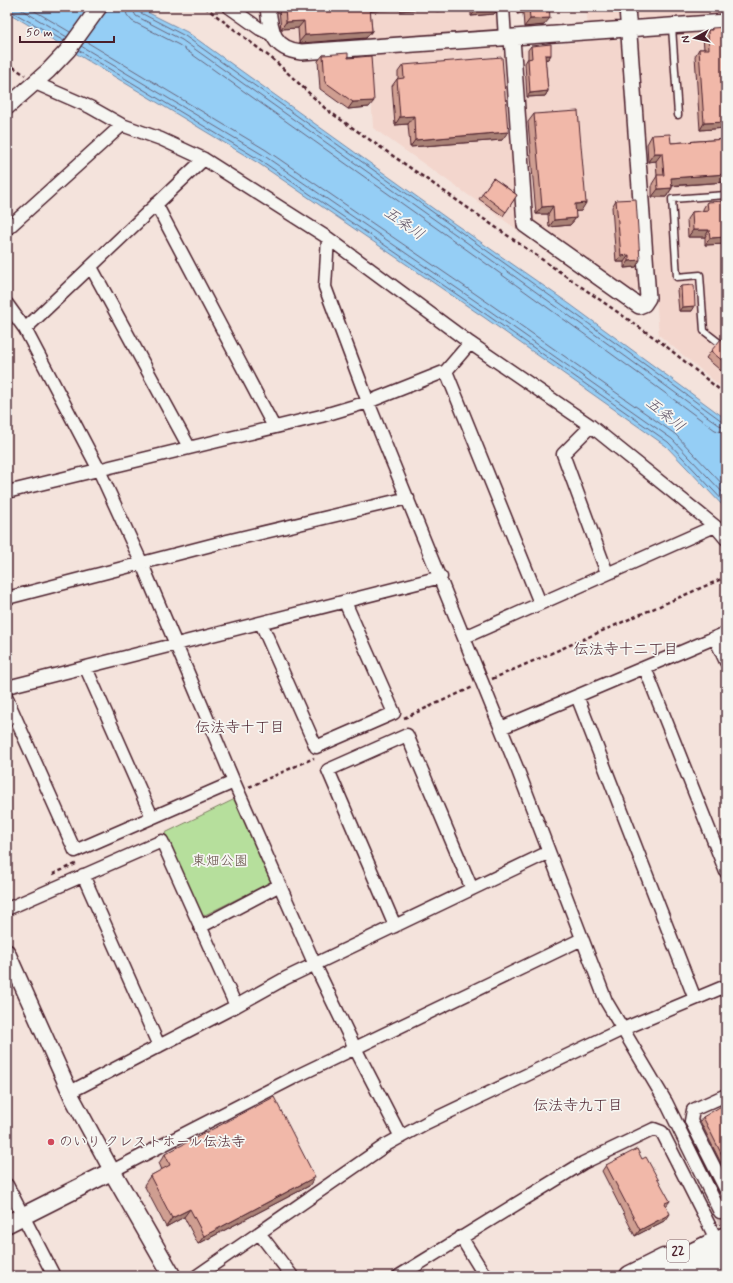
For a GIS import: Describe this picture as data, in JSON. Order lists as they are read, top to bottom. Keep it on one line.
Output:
{"streets":{"highway":["22"]},"districts":["伝法寺十二丁目","伝法寺十丁目","伝法寺九丁目"],"water":["五条川"],"parks":["東畑公園"],"places":["のいり クレストホール伝法寺"],"scale_bar":"50 m","north":"left"}
